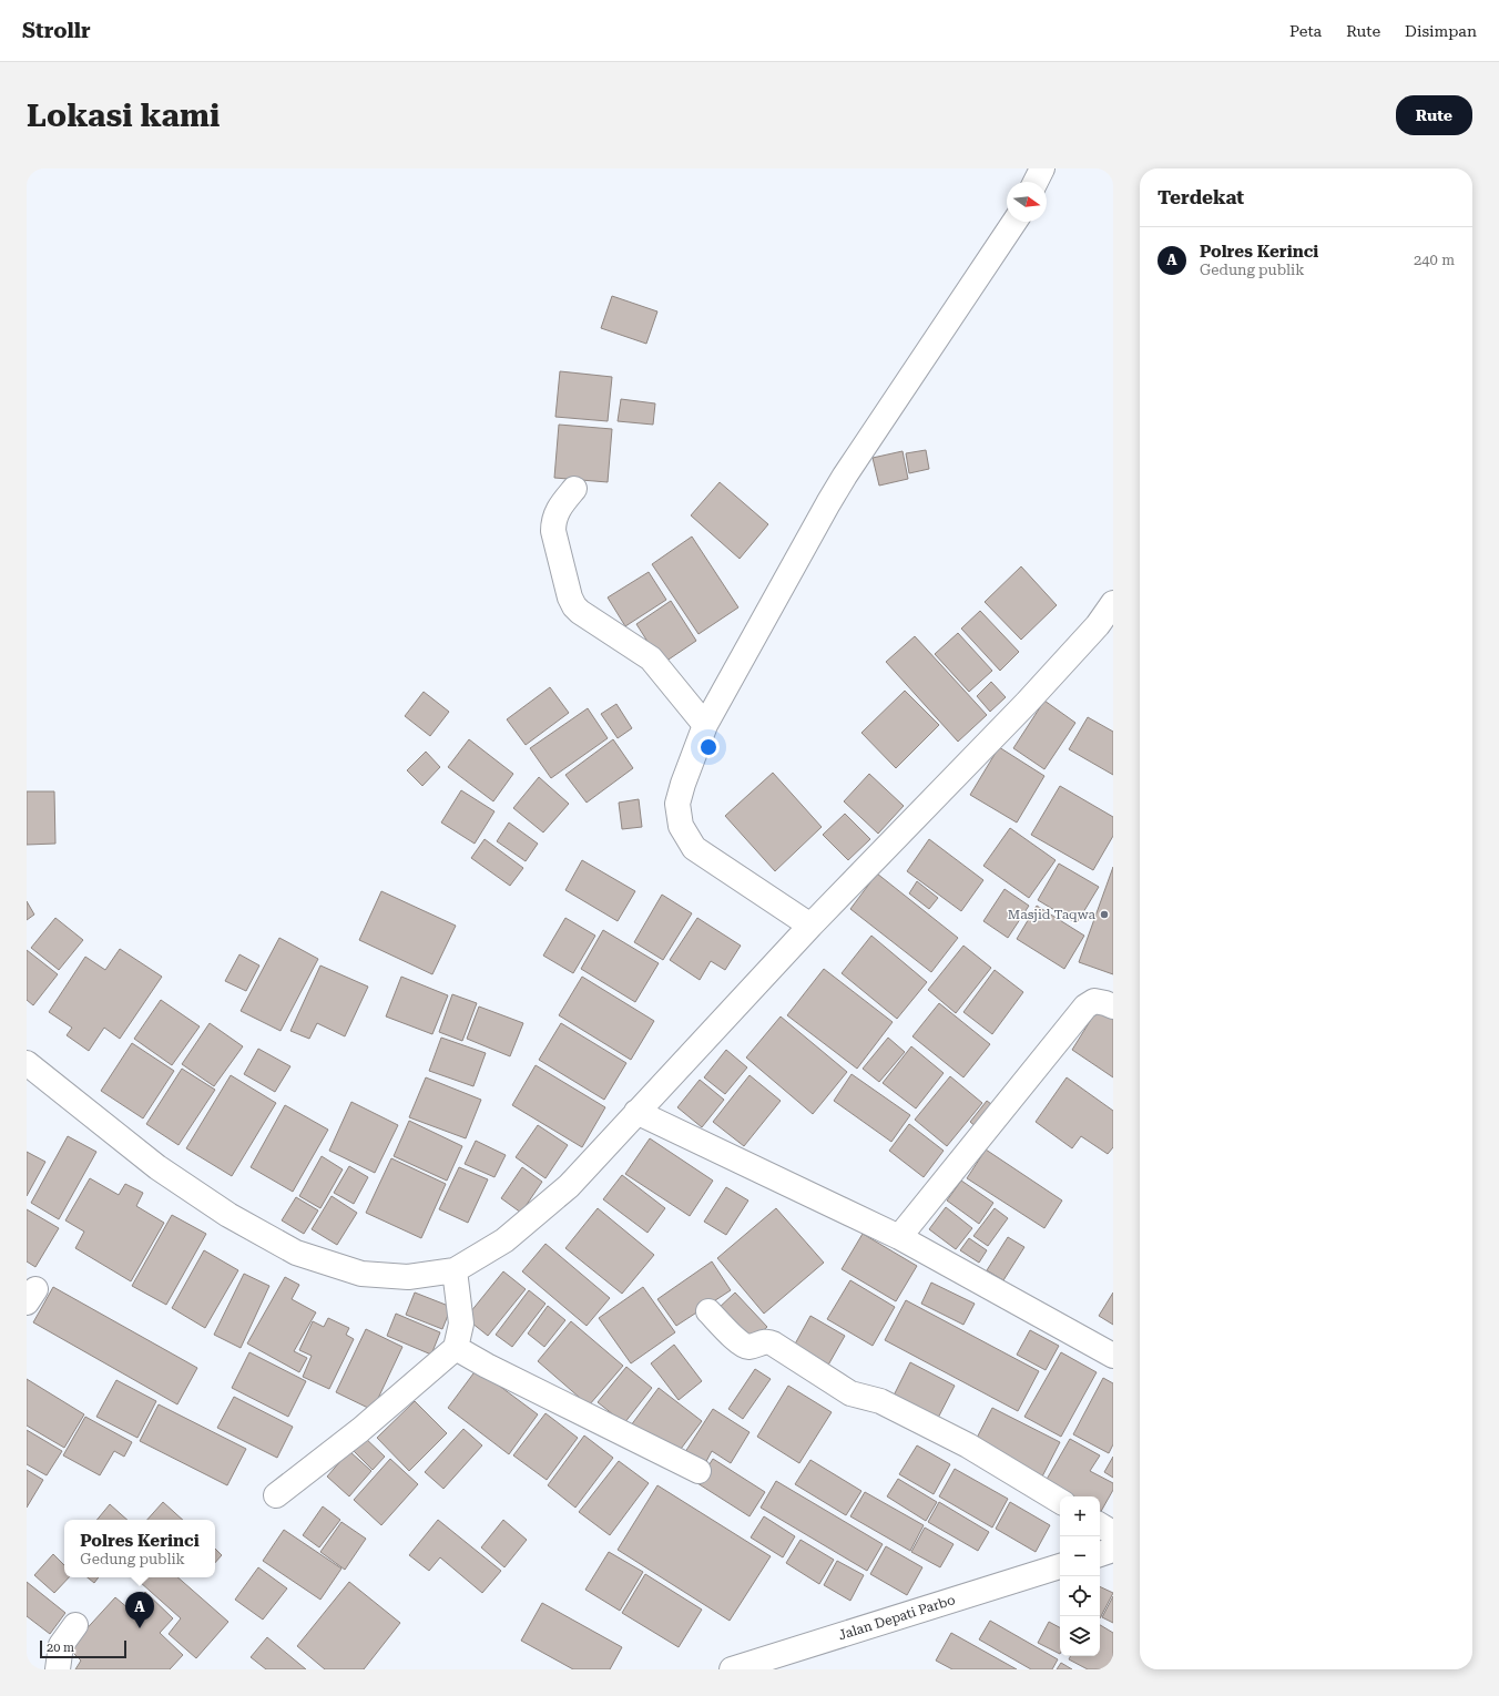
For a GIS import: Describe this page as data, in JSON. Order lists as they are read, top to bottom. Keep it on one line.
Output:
{"streets":{"street":["Jalan Depati Parbo"]},"places":["Masjid Taqwa"],"scale_bar":"20 m","north":"right","page":{"header":"Strollr","nav":["Peta","Rute","Disimpan"],"buttons":"Rute","title":"Lokasi kami","heading":"Terdekat","list":[{"mark":"A","name":"Polres Kerinci","note":"Gedung publik","value":"240 m"}],"map_buttons":["+","−"],"popup":["Polres Kerinci","Gedung publik"],"pins":"A","scale":"20 m"}}
